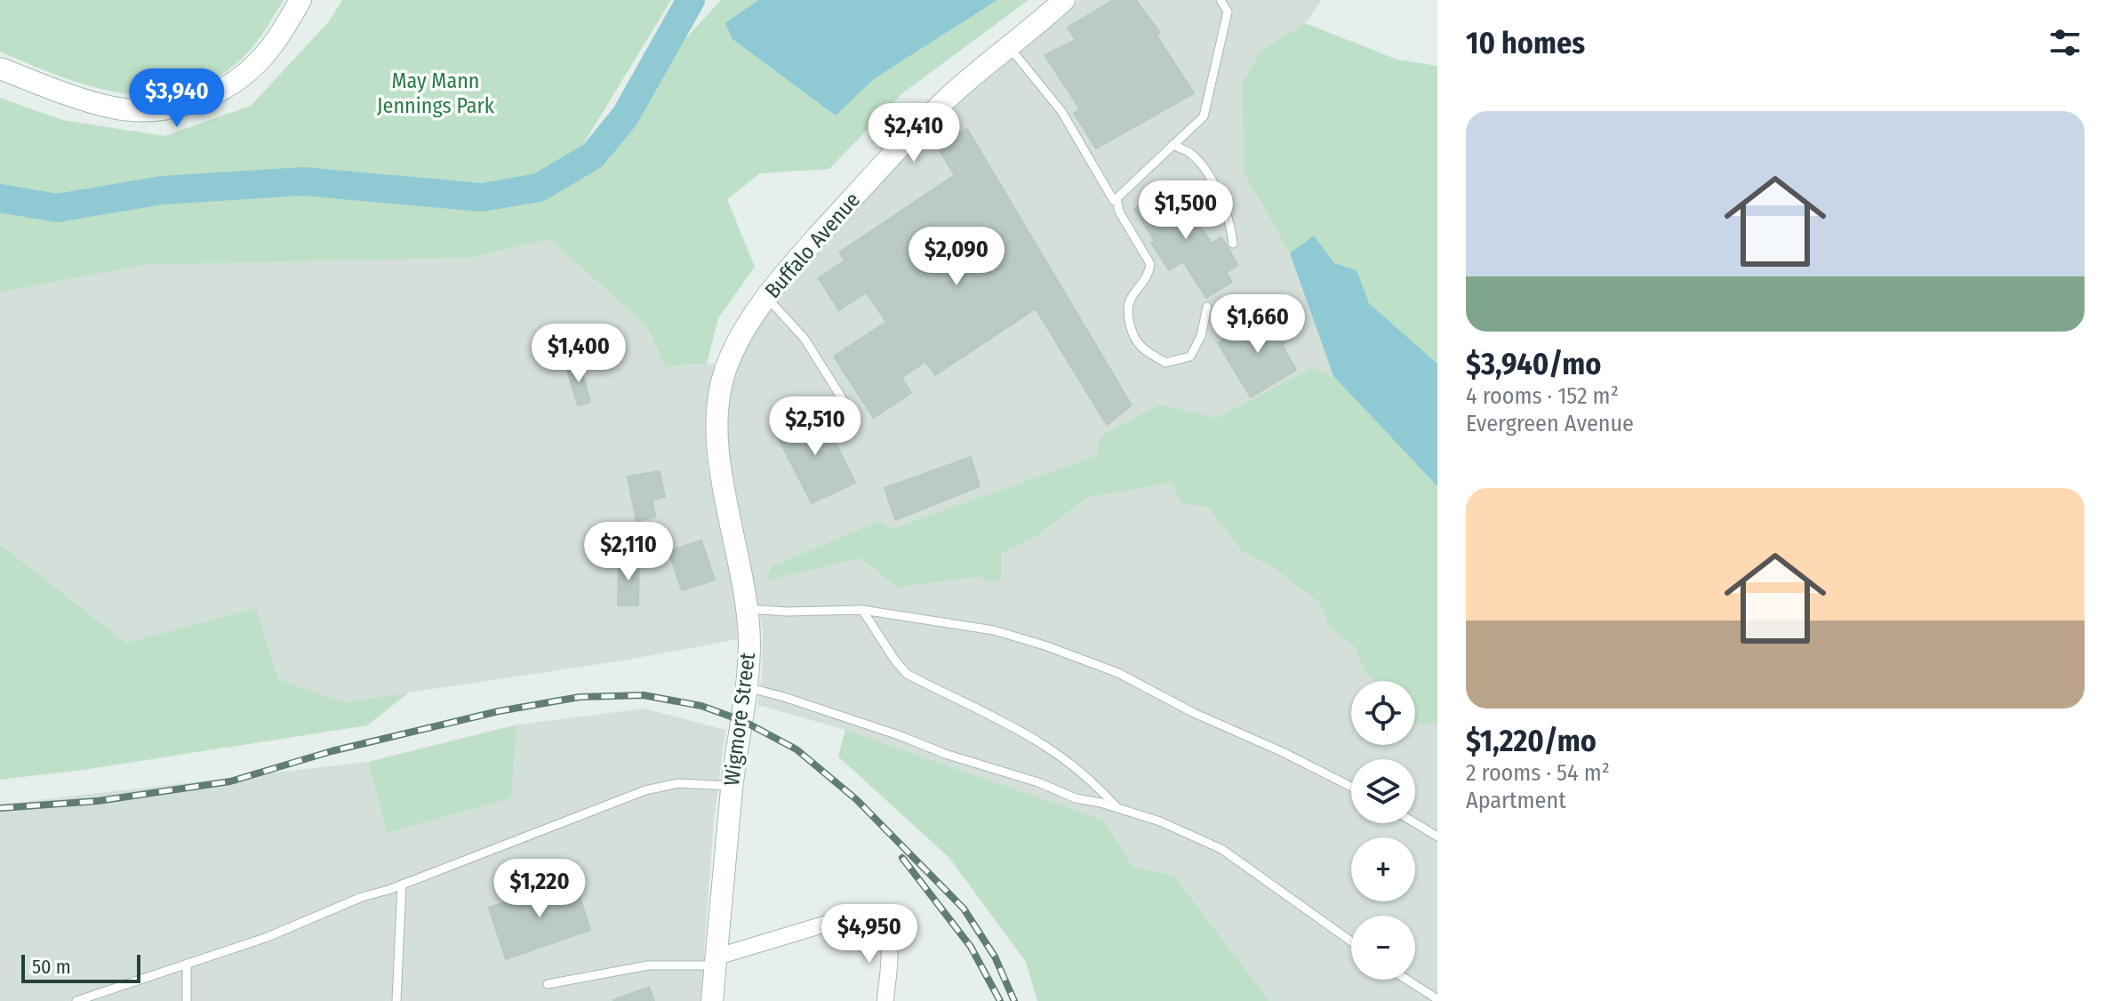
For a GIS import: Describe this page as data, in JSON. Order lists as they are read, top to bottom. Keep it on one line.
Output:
{"streets":{"street":["Buffalo Avenue","Wigmore Street"]},"crossings":[["Buffalo Avenue","Wigmore Street"]],"parks":["May Mann Jennings Park"],"scale_bar":"50 m","page":{"heading":"10 homes","price":["$3,940","$2,410","$1,500","$2,090","$1,660","$1,400","$2,510","$2,110","$1,220","$4,950"],"list":[{"name":"$3,940/mo","note":"4 rooms · 152 m² · Evergreen Avenue"},{"name":"$1,220/mo","note":"2 rooms · 54 m² · Apartment"}],"map_buttons":["+","−"],"scale":"50 m"}}
